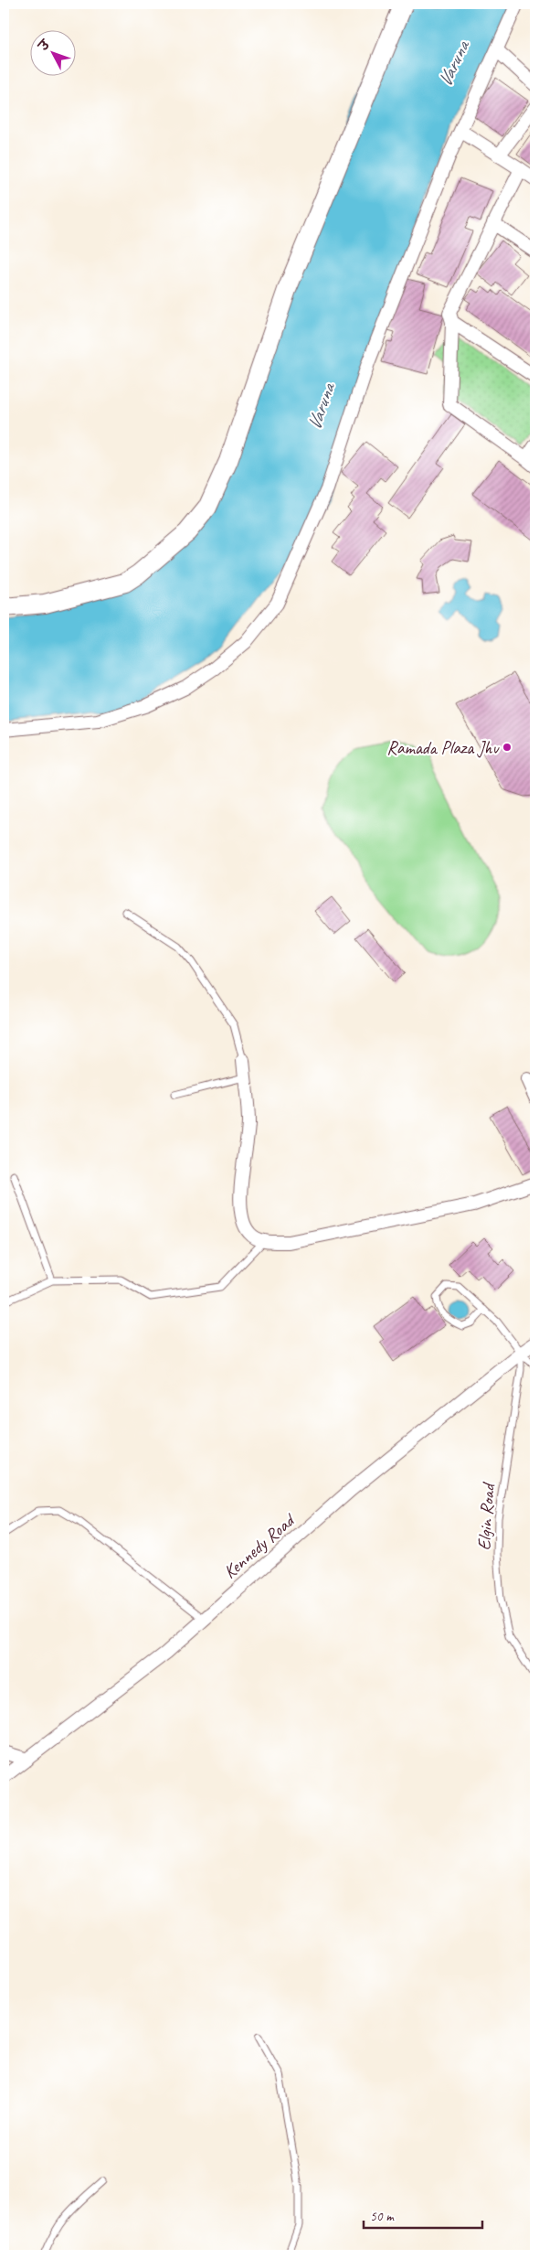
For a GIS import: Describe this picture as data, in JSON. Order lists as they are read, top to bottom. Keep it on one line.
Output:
{"streets":{"street":["Kennedy Road"],"lane":["Elgin Road"]},"crossings":[["Elgin Road","Kennedy Road"]],"water":["Varuna"],"places":["Ramada Plaza Jhv"],"scale_bar":"50 m","north":"top left"}
